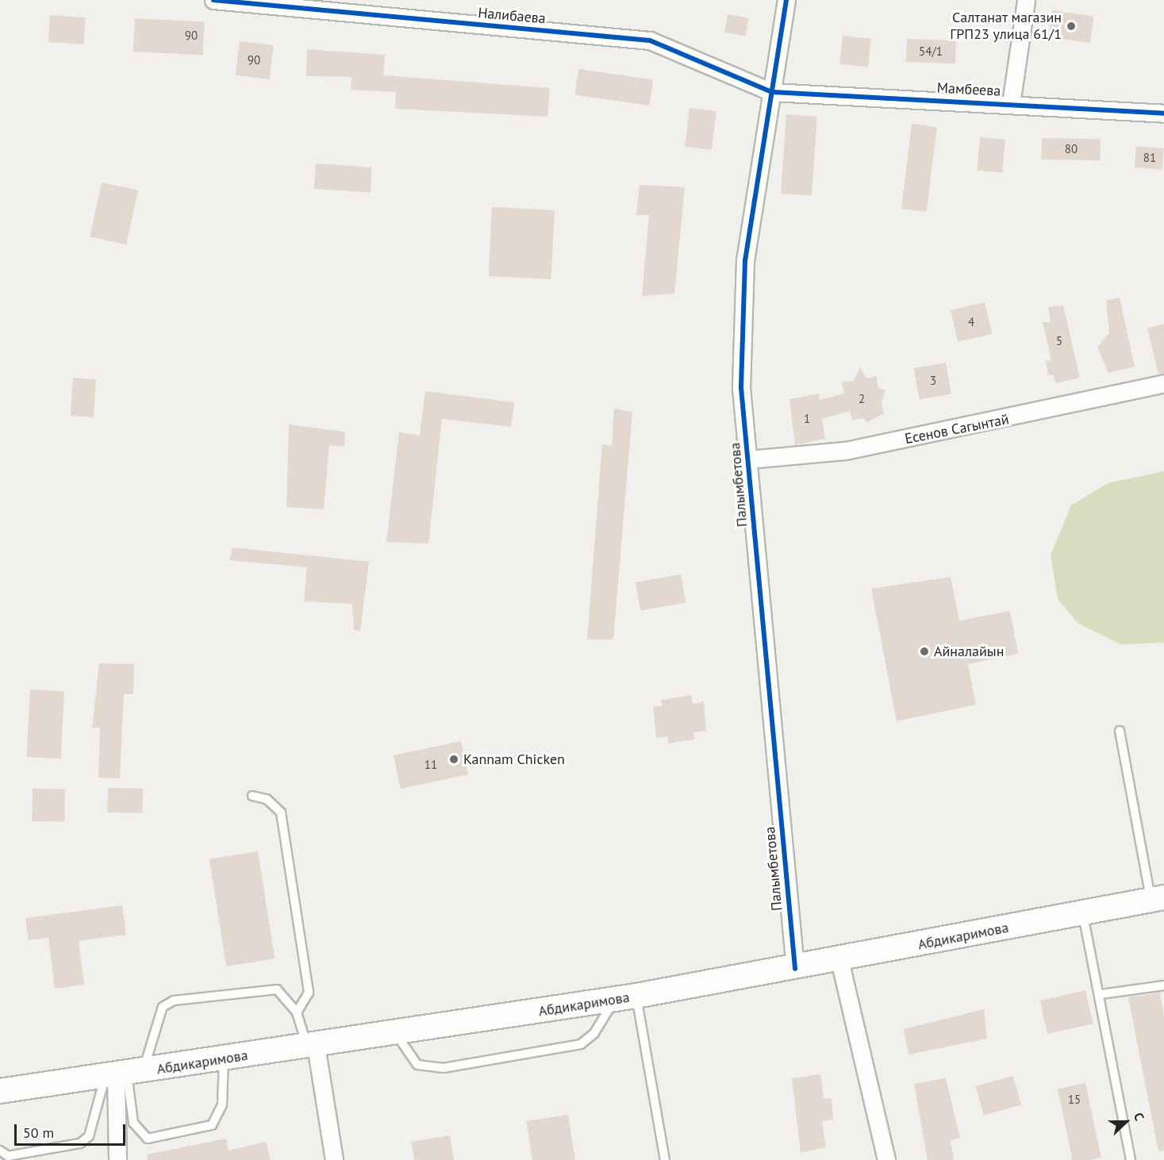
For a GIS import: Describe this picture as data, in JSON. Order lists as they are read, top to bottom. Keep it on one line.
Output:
{"streets":{"main road":["Абдикаримова"],"street":["Налибаева","Мамбеева","Есенов Сагынтай","Палымбетова"]},"crossings":[["Налибаева","Мамбеева"],["Налибаева","Палымбетова"],["Мамбеева","Палымбетова"],["Есенов Сагынтай","Палымбетова"],["Палымбетова","Абдикаримова"]],"places":["Салтанат магазин ГРП23 улица 61/1","Айналайын","Kannam Chicken"],"house_numbers":["90","54/1","90","80","81","4","5","3","2","1","11","15"],"scale_bar":"50 m","north":"right"}
